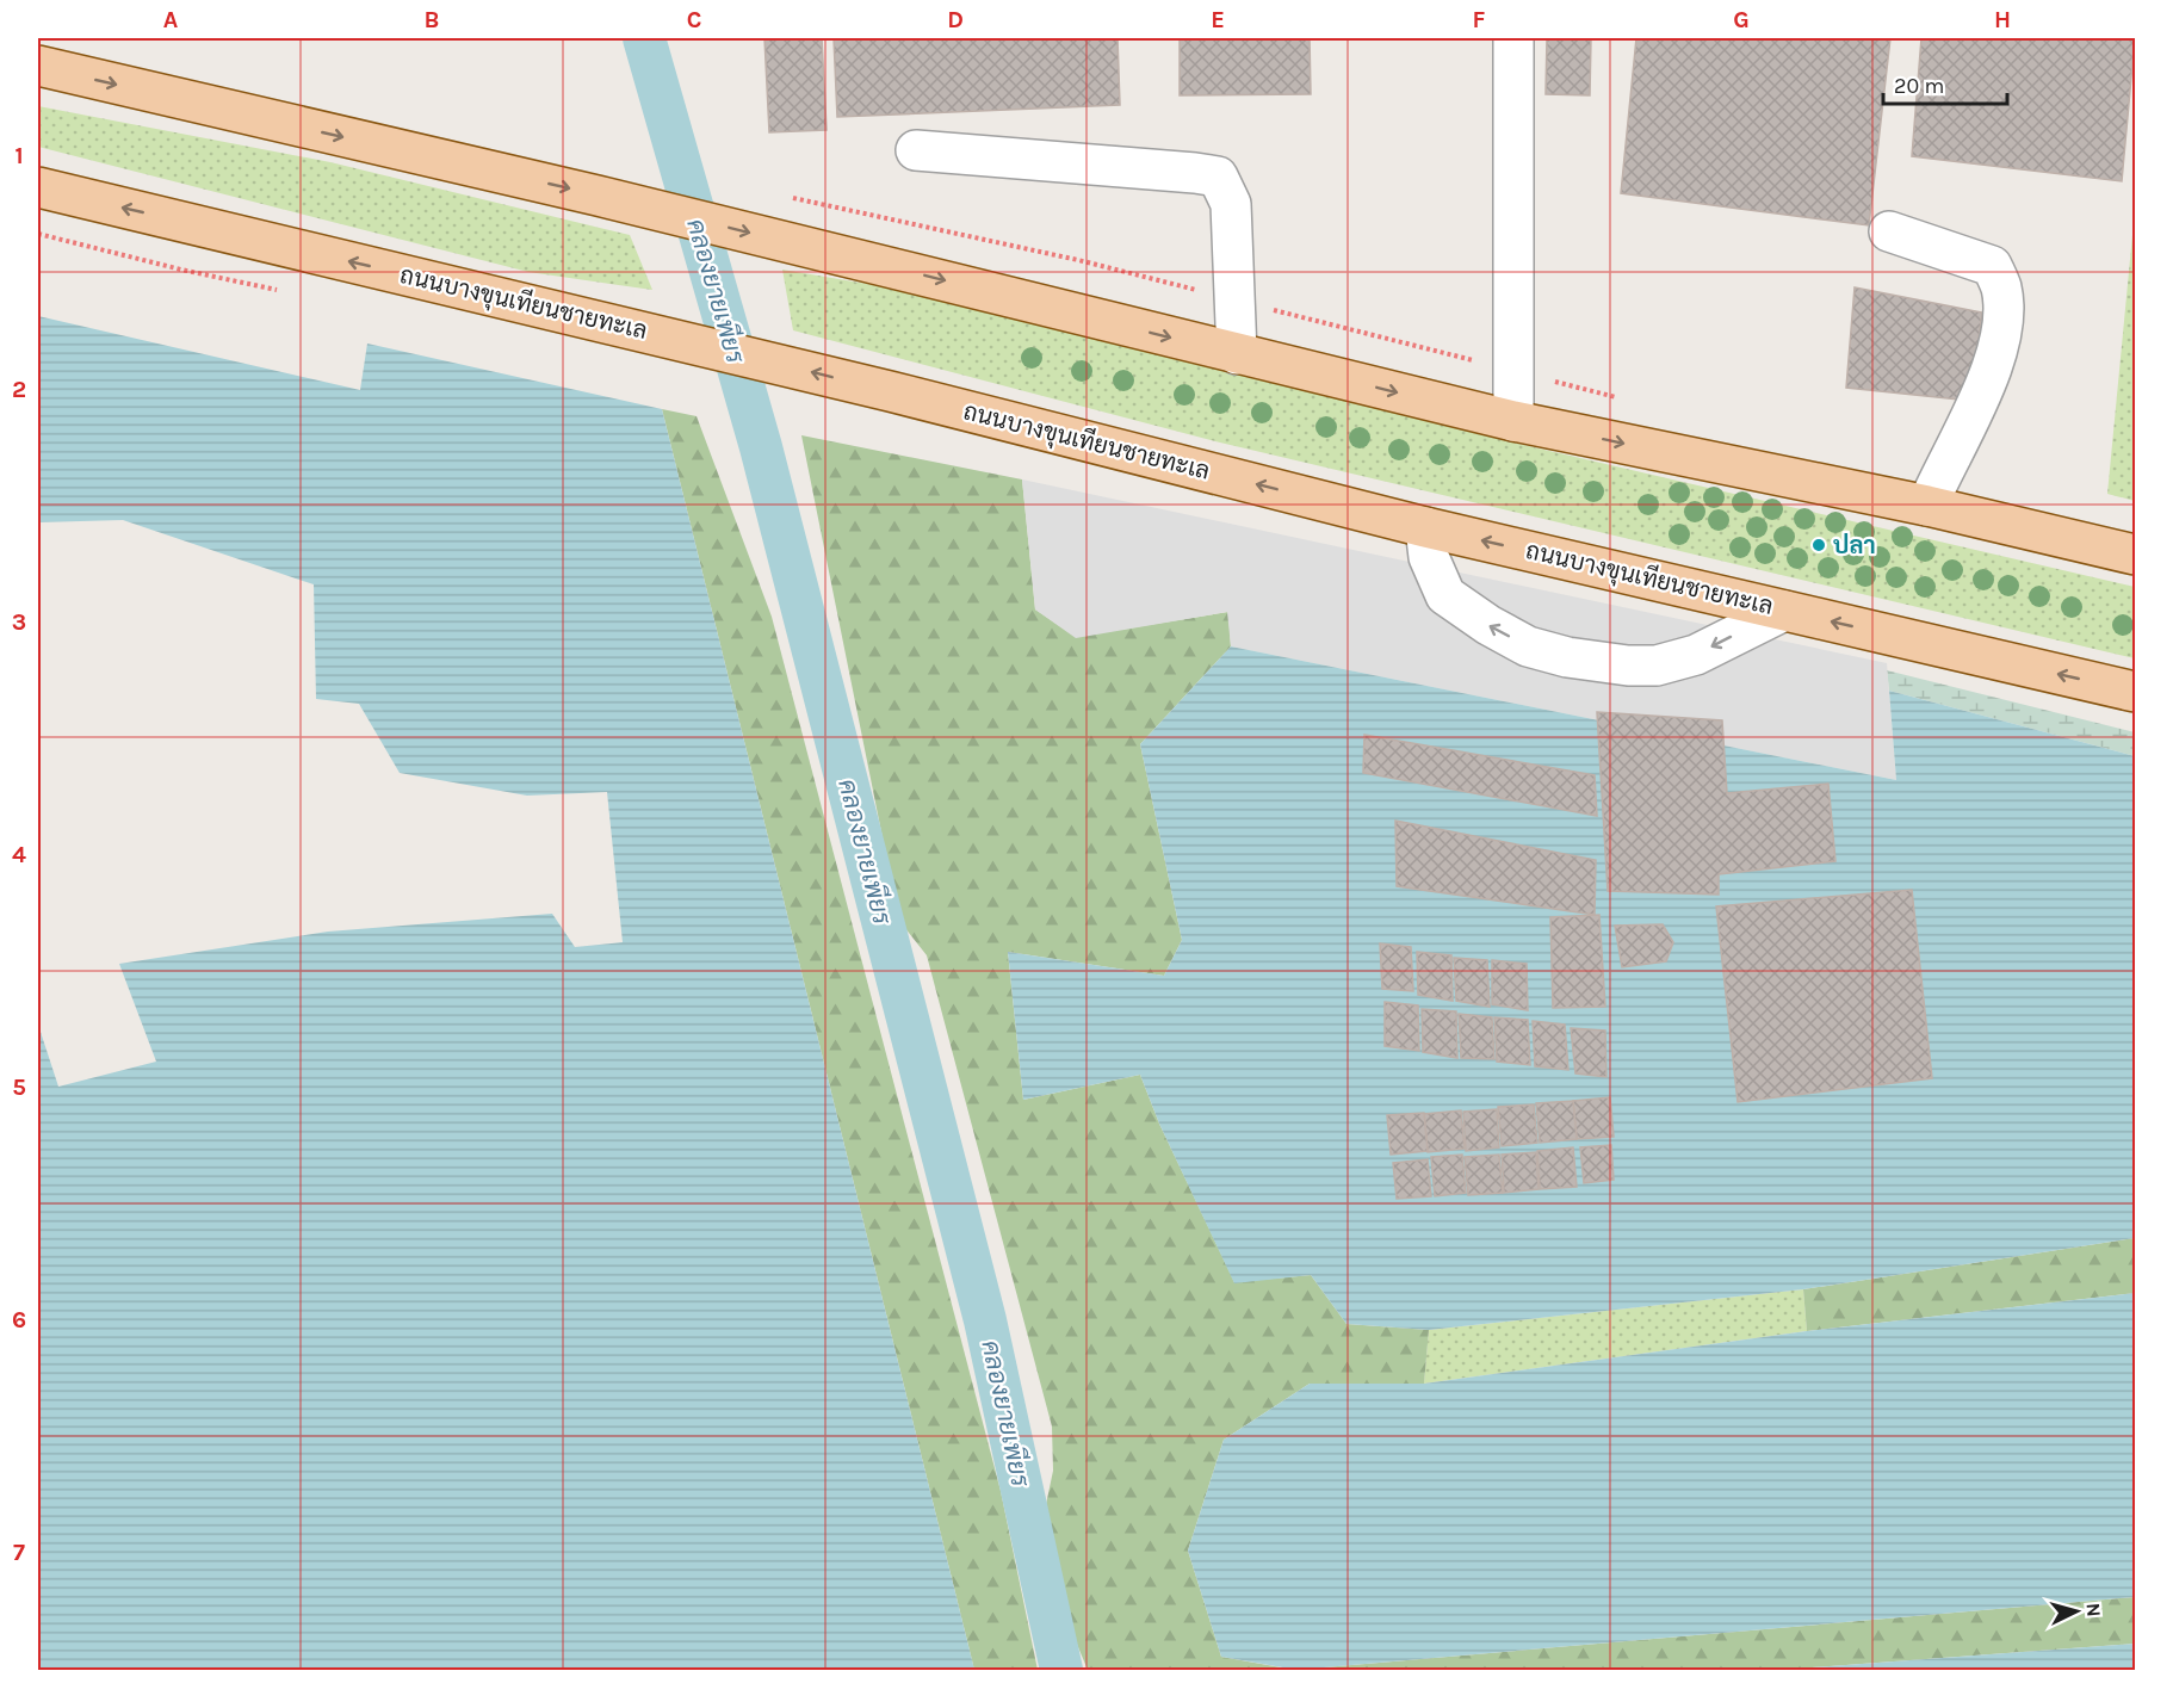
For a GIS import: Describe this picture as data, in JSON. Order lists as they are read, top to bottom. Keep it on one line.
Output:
{"streets":{"main road":["ถนนบางขุนเทียนชายทะเล"]},"water":["คลองยายเพียร"],"places":["ปลา"],"scale_bar":"20 m","north":"right","grid":{"columns":["A","B","C","D","E","F","G","H"],"rows":["1","2","3","4","5","6","7"]}}
